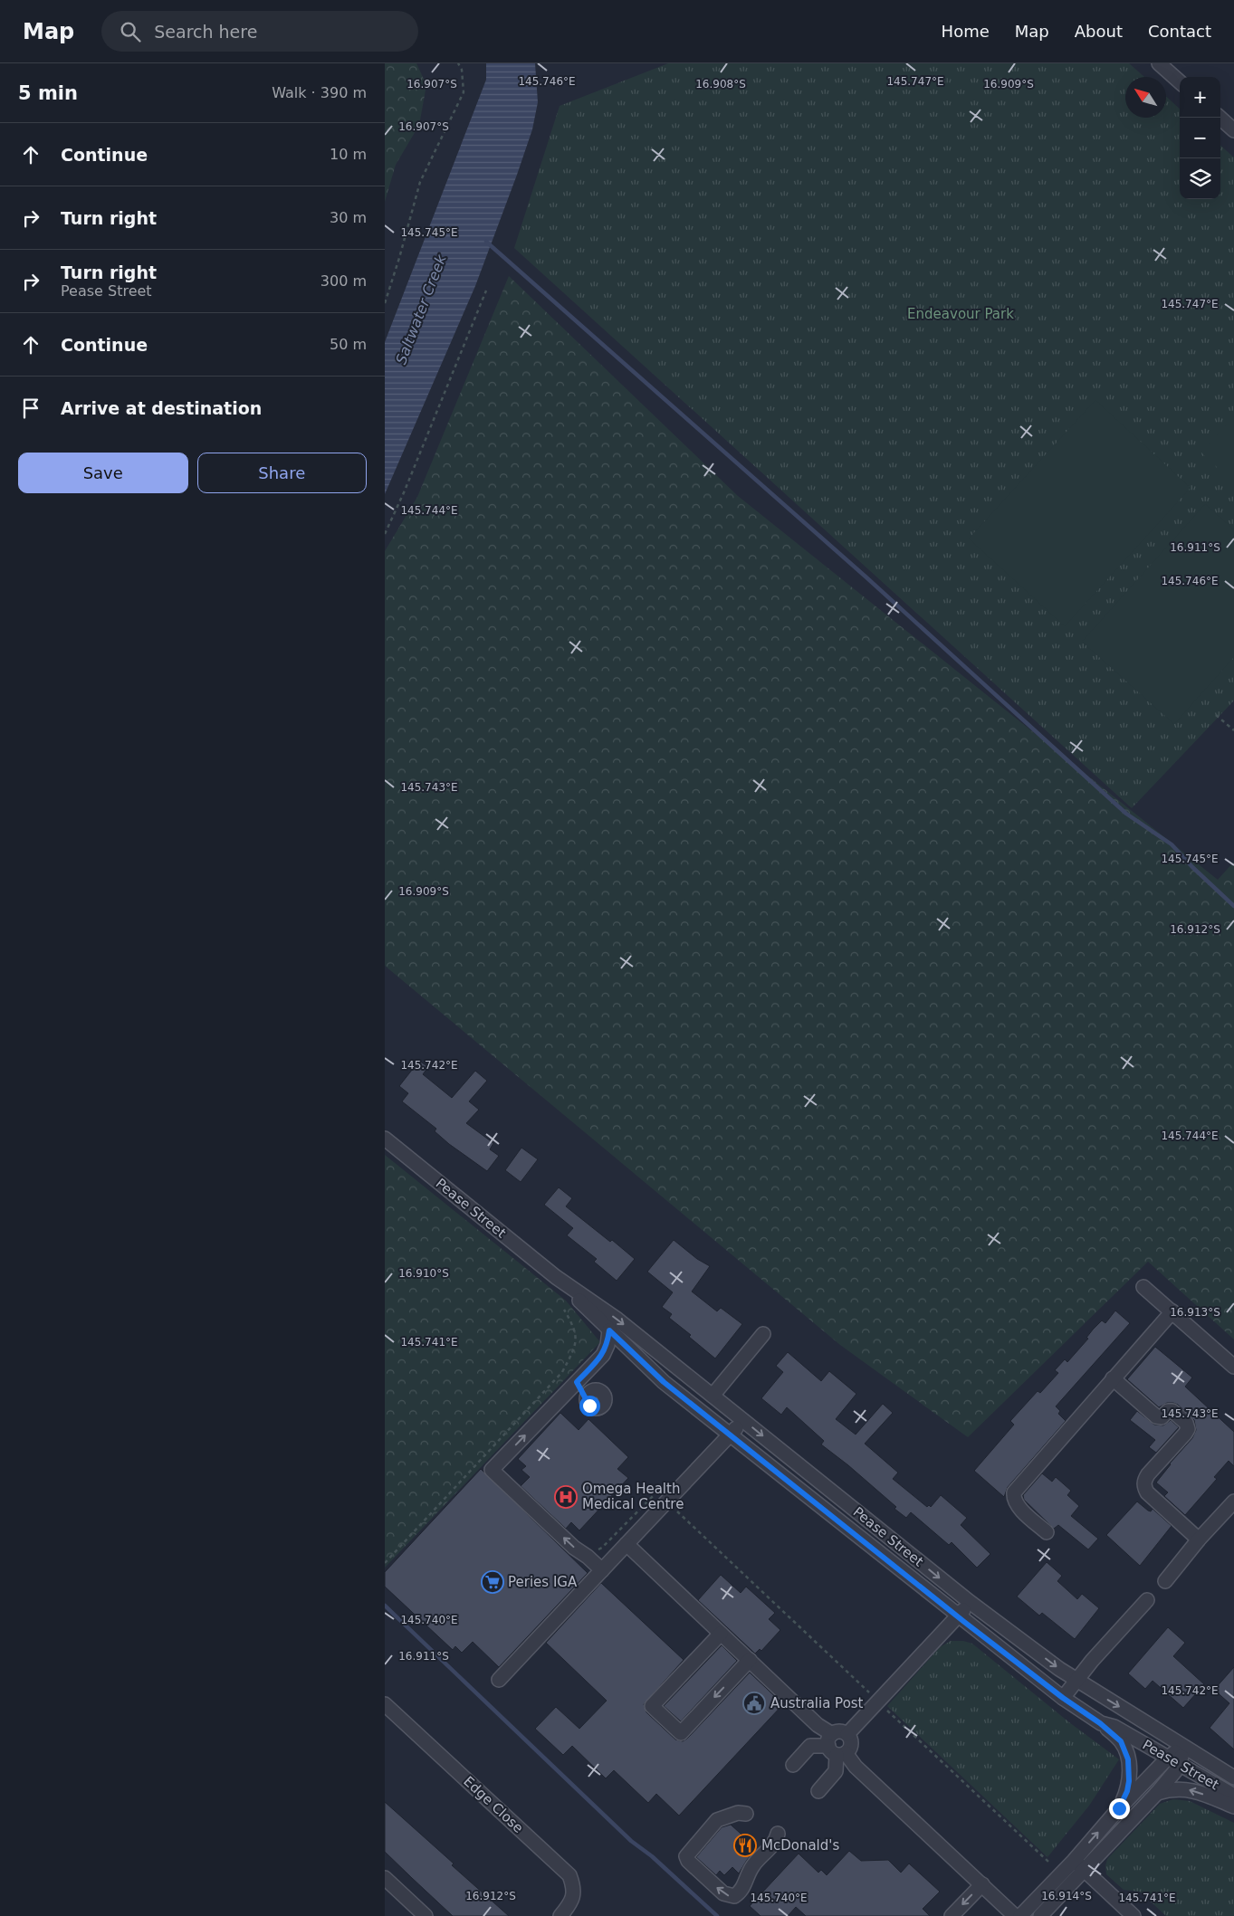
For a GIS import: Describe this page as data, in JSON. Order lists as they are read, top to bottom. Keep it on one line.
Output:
{"streets":{"street":["Pease Street","Edge Close"]},"water":["Saltwater Creek"],"parks":["Endeavour Park"],"places":{"hospital":["Omega Health Medical Centre"],"supermarket":["Peries IGA"],"public building":["Australia Post"],"restaurant":["McDonald's"]},"north":"top left","page":{"header":"Map","search":"Search here","nav":["Home","Map","About","Contact"],"heading":["5 min","Walk · 390 m"],"map_buttons":["+","−"],"list":[["Continue","10 m"],["Turn right","30 m"],["Turn right","Pease Street","300 m"],["Continue","50 m"],"Arrive at destination"],"buttons":["Save","Share"]},"coordinates":["145.746°E","145.747°E","16.907°S","16.908°S","16.909°S","145.745°E","145.744°E","16.911°S","145.743°E","16.912°S","145.742°E","16.910°S","16.913°S","145.741°E","145.740°E","16.914°S"]}
